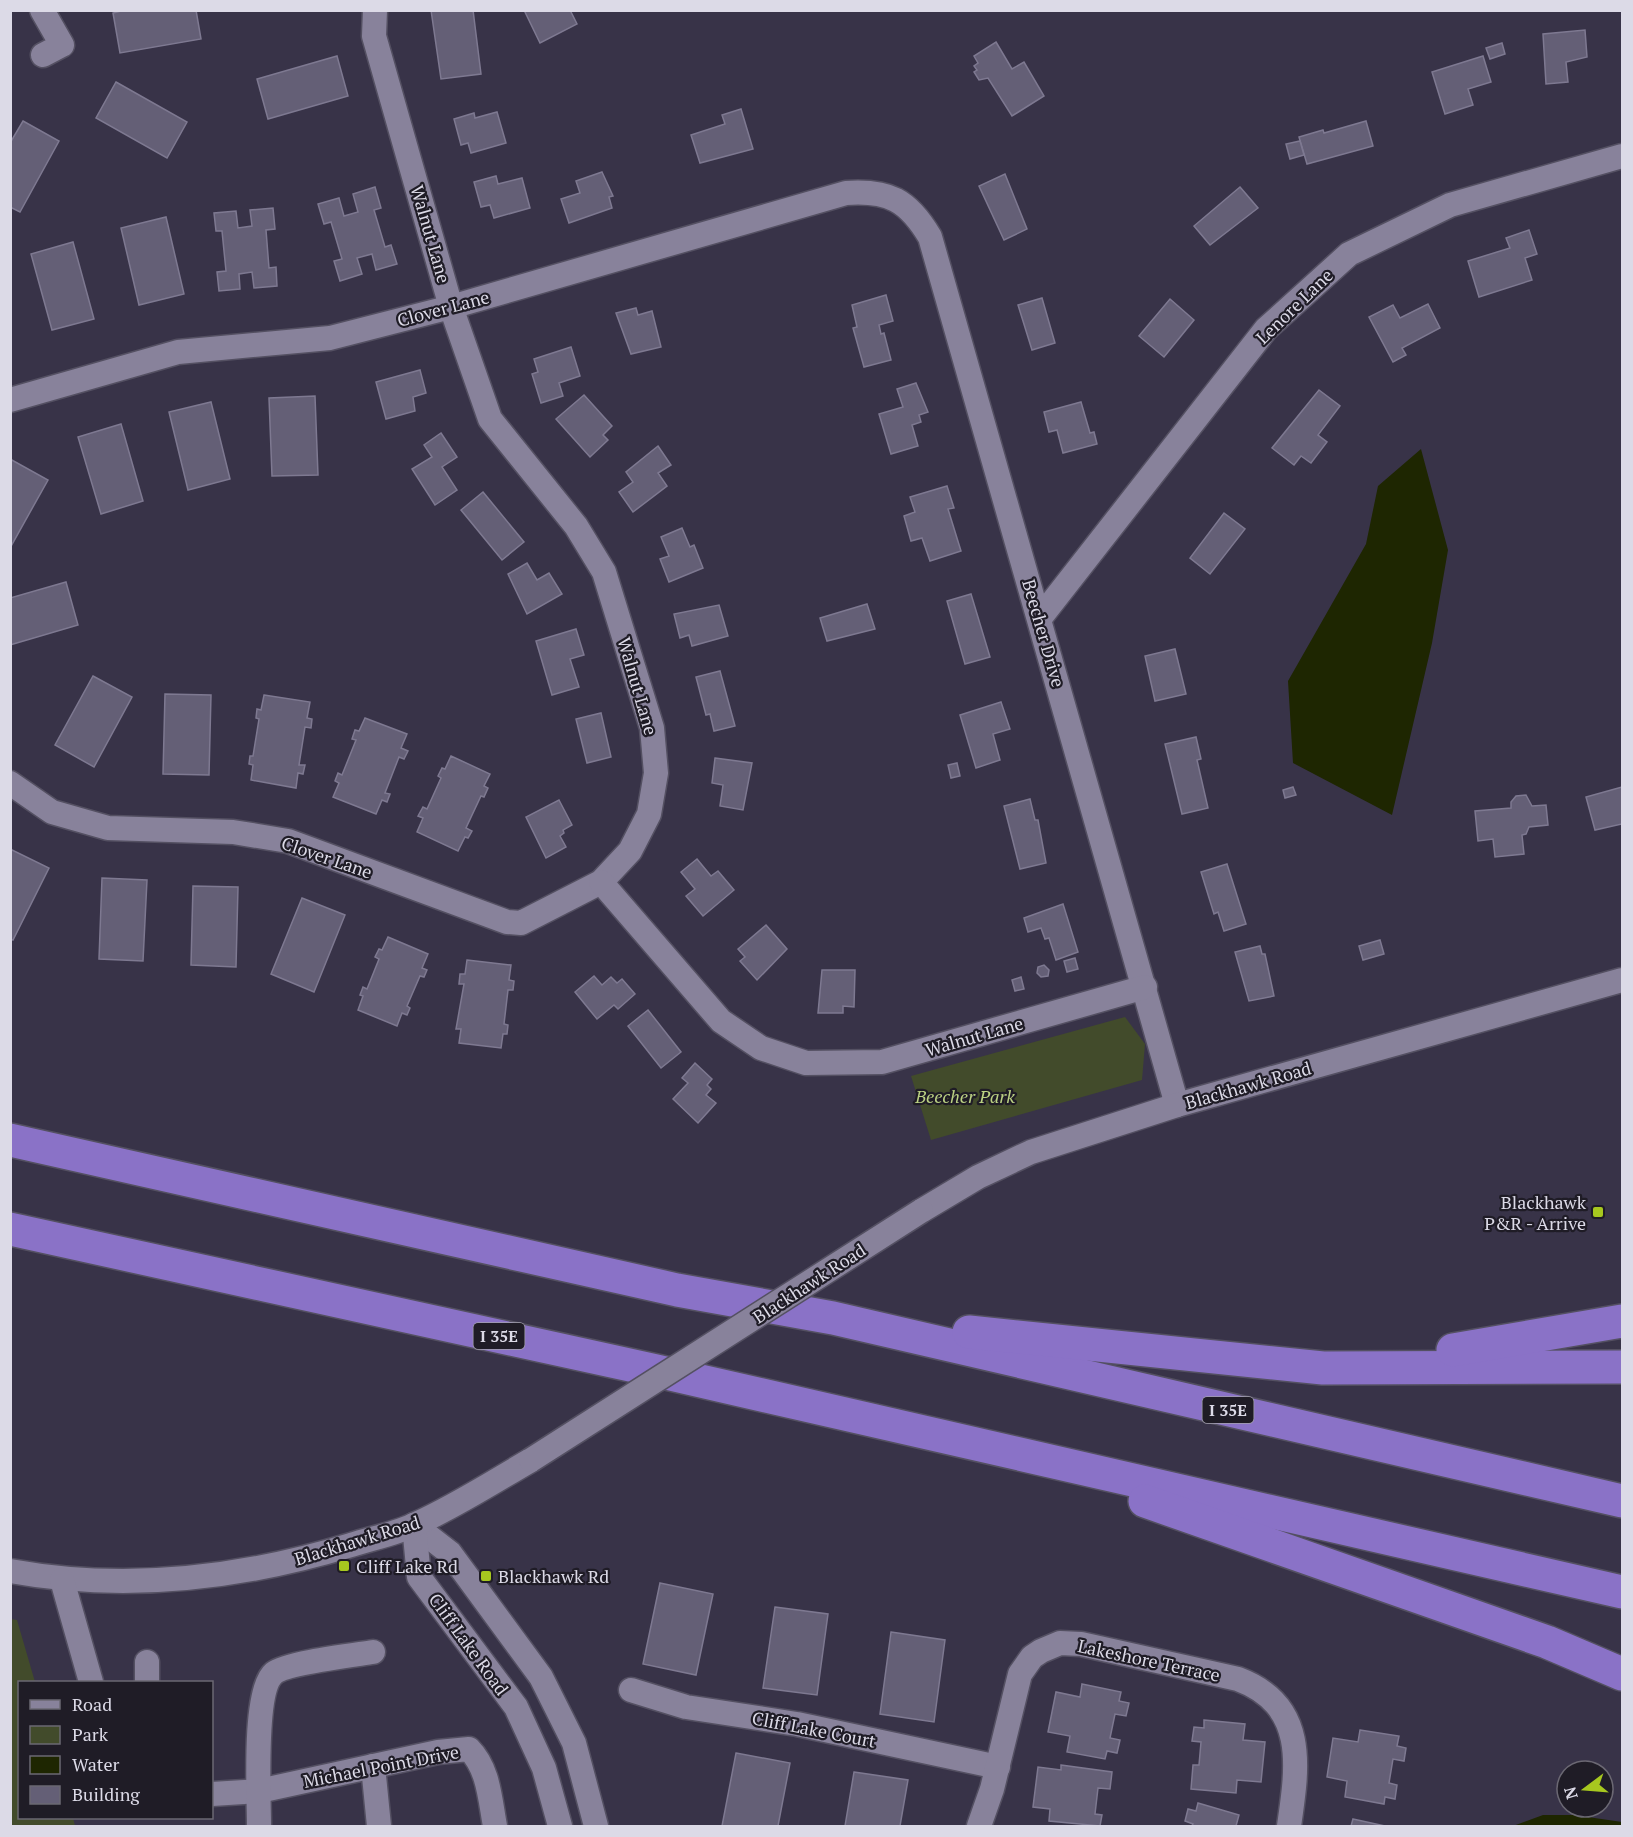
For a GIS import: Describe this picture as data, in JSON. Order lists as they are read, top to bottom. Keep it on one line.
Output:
{"streets":{"highway":["I 35E"],"street":["Walnut Lane","Lenore Lane","Clover Lane","Beecher Drive","Blackhawk Road","Cliff Lake Road","Lakeshore Terrace","Cliff Lake Court","Michael Point Drive"]},"crossings":[["Walnut Lane","Clover Lane"],["Walnut Lane","Beecher Drive"],["Lenore Lane","Beecher Drive"],["Clover Lane","Beecher Drive"],["Beecher Drive","Blackhawk Road"],["Blackhawk Road","Cliff Lake Road"],["Lakeshore Terrace","Cliff Lake Court"]],"parks":["Beecher Park"],"places":{"transit":["Blackhawk P&R - Arrive","Cliff Lake Rd","Blackhawk Rd"]},"legend":["Road","Park","Water","Building"],"north":"left"}
